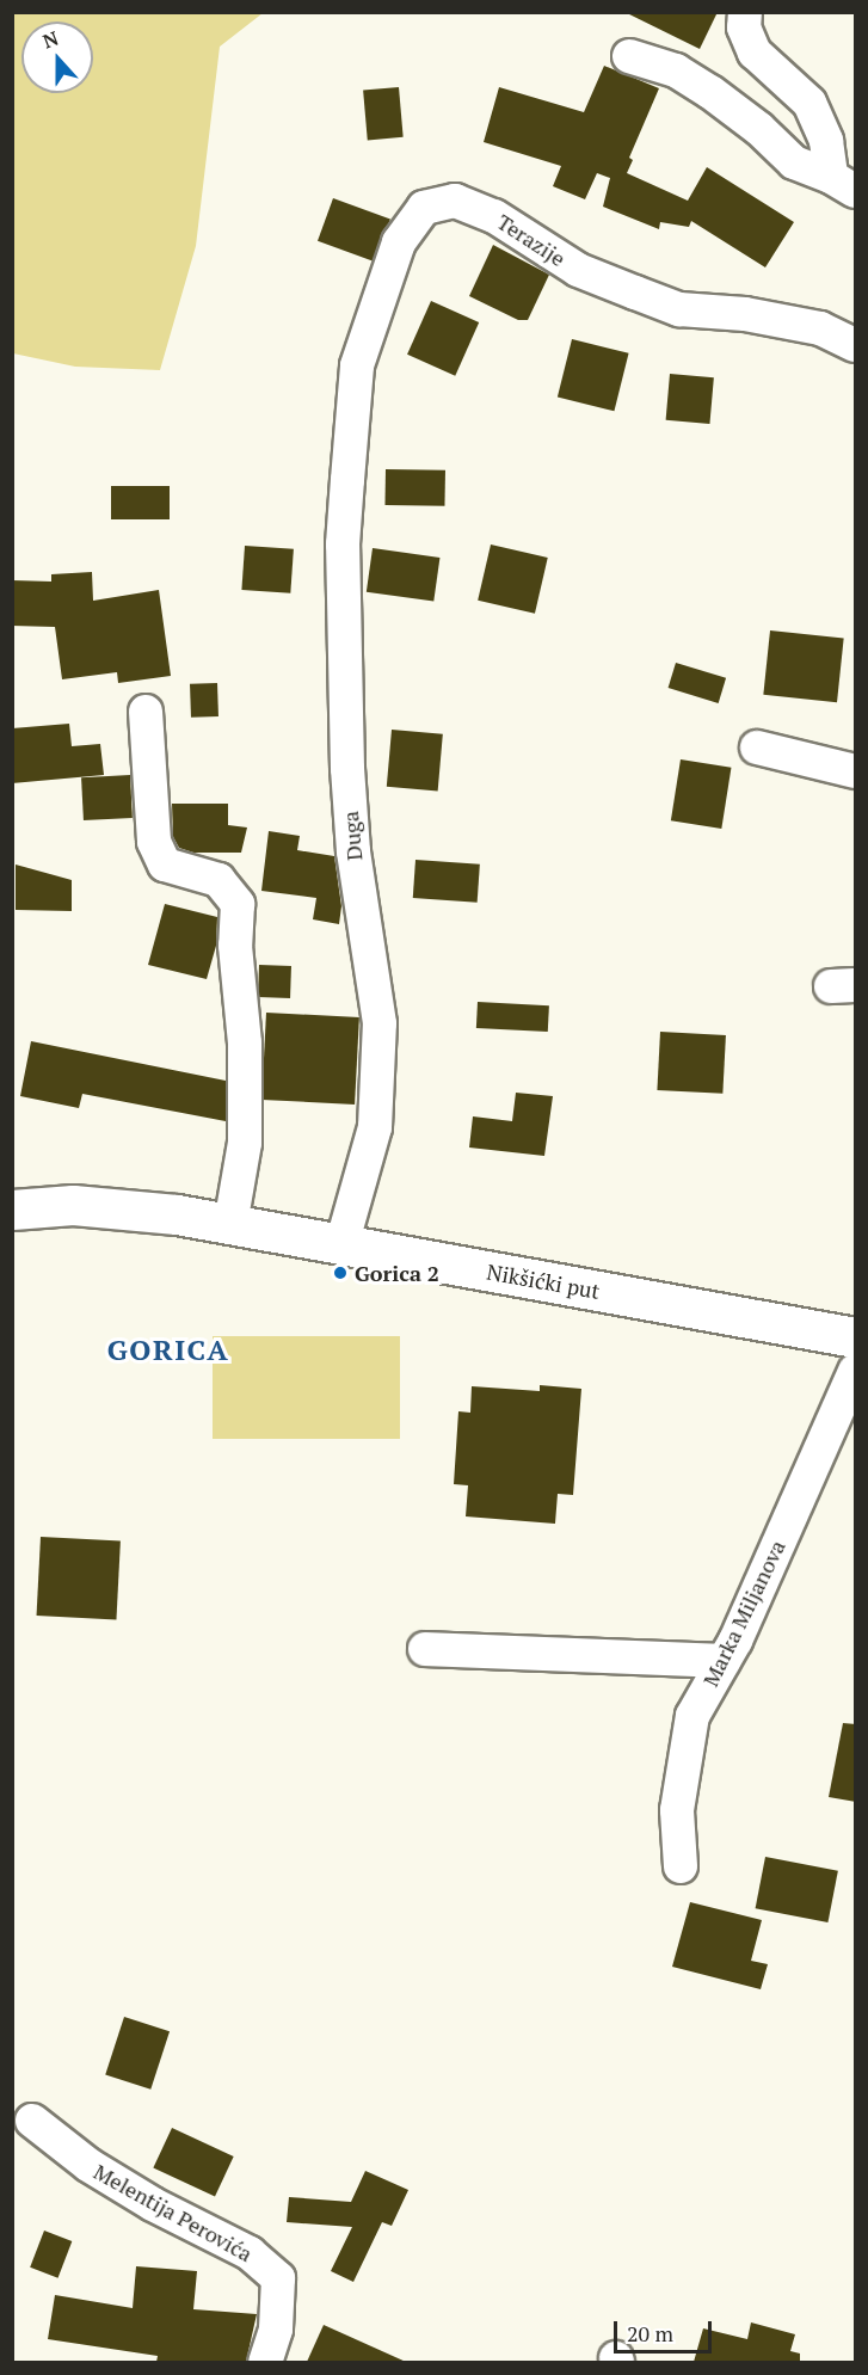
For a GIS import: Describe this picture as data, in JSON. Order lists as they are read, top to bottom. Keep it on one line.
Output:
{"streets":{"main road":["Nikšićki put"],"street":["Terazije","Duga","Marka Miljanova","Melentija Perovića"]},"crossings":[["Terazije","Duga"],["Duga","Nikšićki put"]],"districts":["GORICA"],"places":["Gorica 2"],"scale_bar":"20 m","north":"top"}
